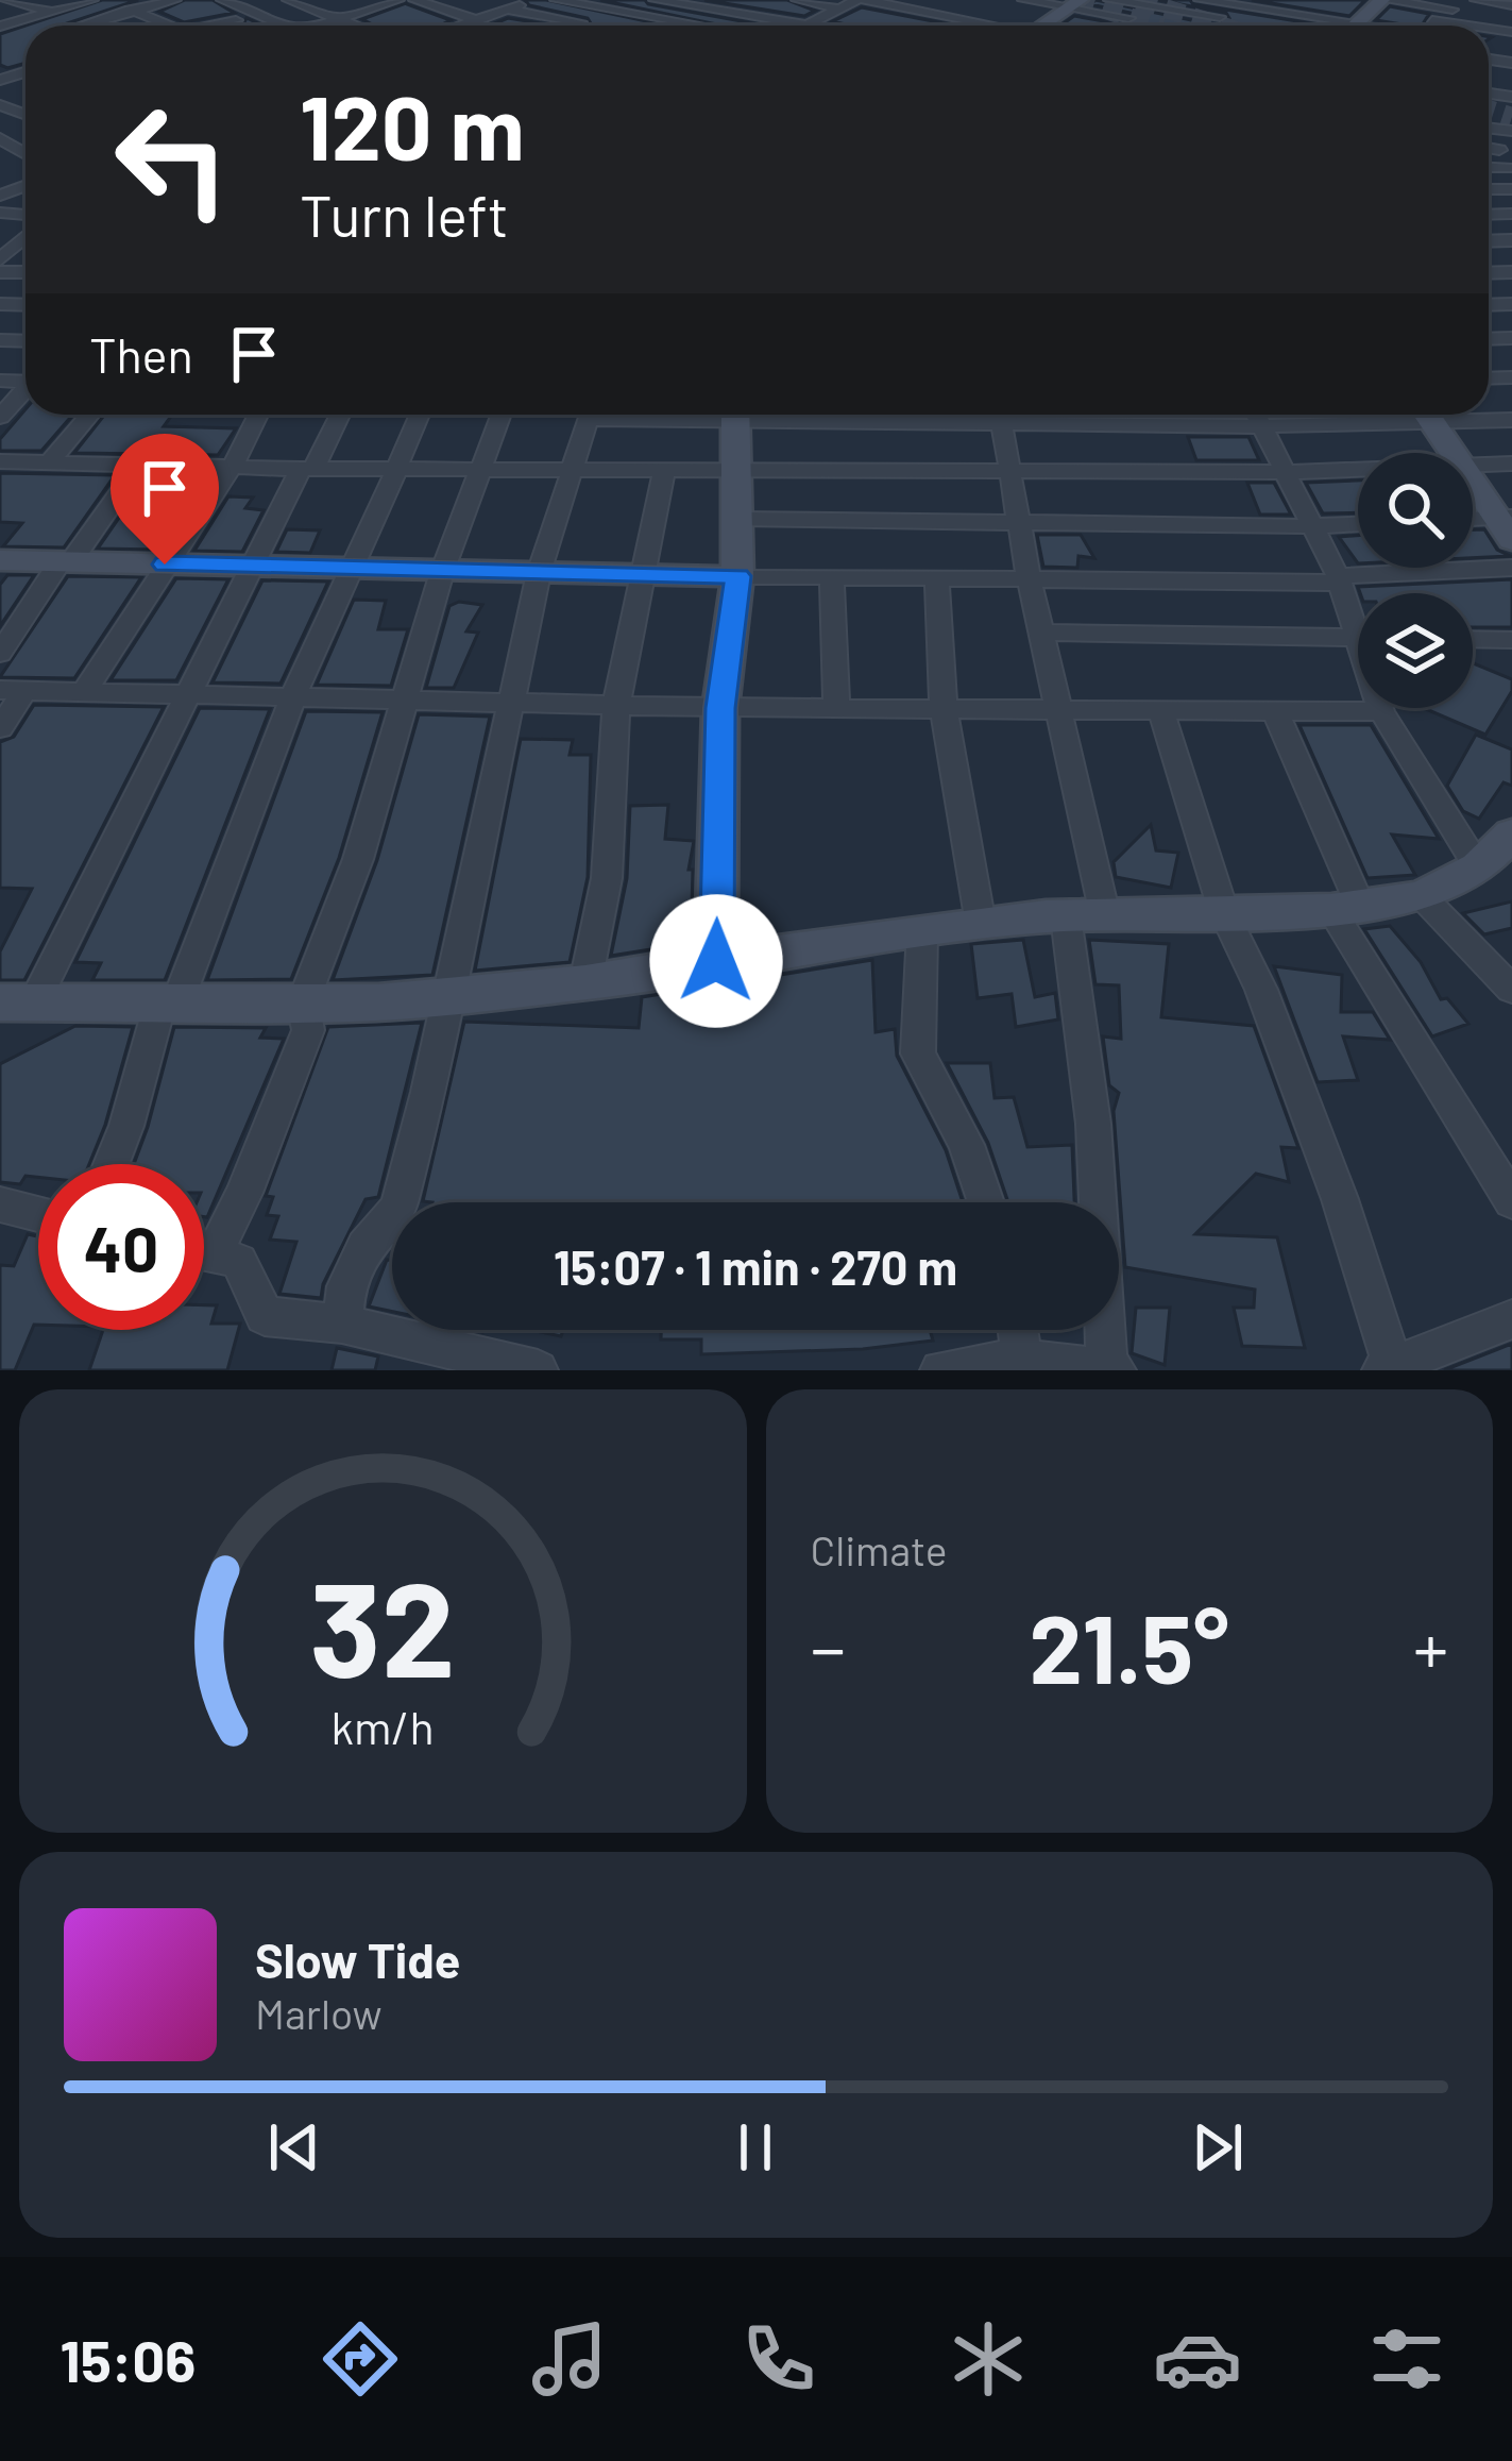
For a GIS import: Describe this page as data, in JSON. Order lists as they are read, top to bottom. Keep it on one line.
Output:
{"page":{"turn":["120 m","Turn left"],"then":"Then","limit":"40","trip":"15:07 · 1 min · 270 m","tile":"Climate","heat":["−","21.5°","+"],"song":["Slow Tide","Marlow"],"tabs":"15:06","gauge":["32","km/h"]}}
